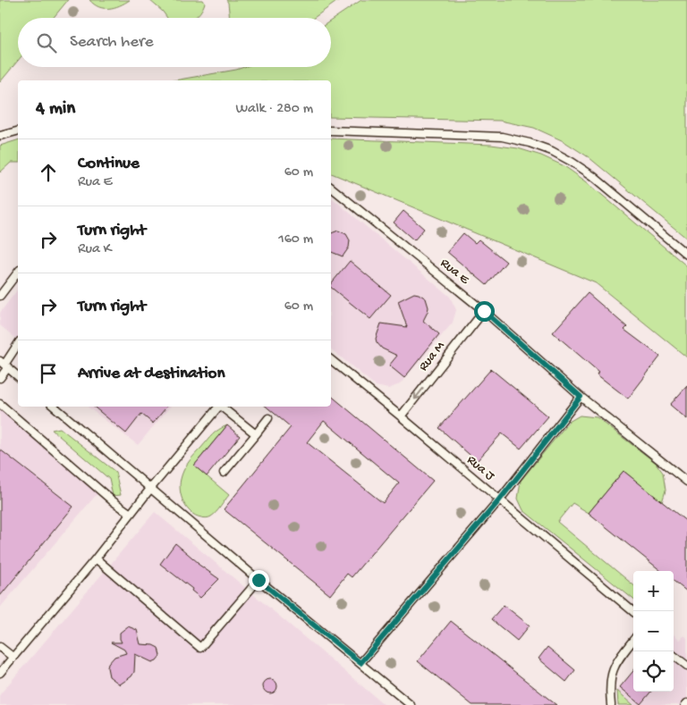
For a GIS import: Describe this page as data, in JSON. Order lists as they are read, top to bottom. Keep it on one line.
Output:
{"streets":{"lane":["Rua E","Rua M","Rua J"]},"crossings":[["Rua E","Rua M"],["Rua M","Rua J"]],"one_way":["Rua M"],"page":{"search":"Search here","heading":["4 min","Walk · 280 m"],"list":[["Continue","Rua E","60 m"],["Turn right","Rua K","160 m"],["Turn right","60 m"],"Arrive at destination"],"map_buttons":["+","−"]}}
